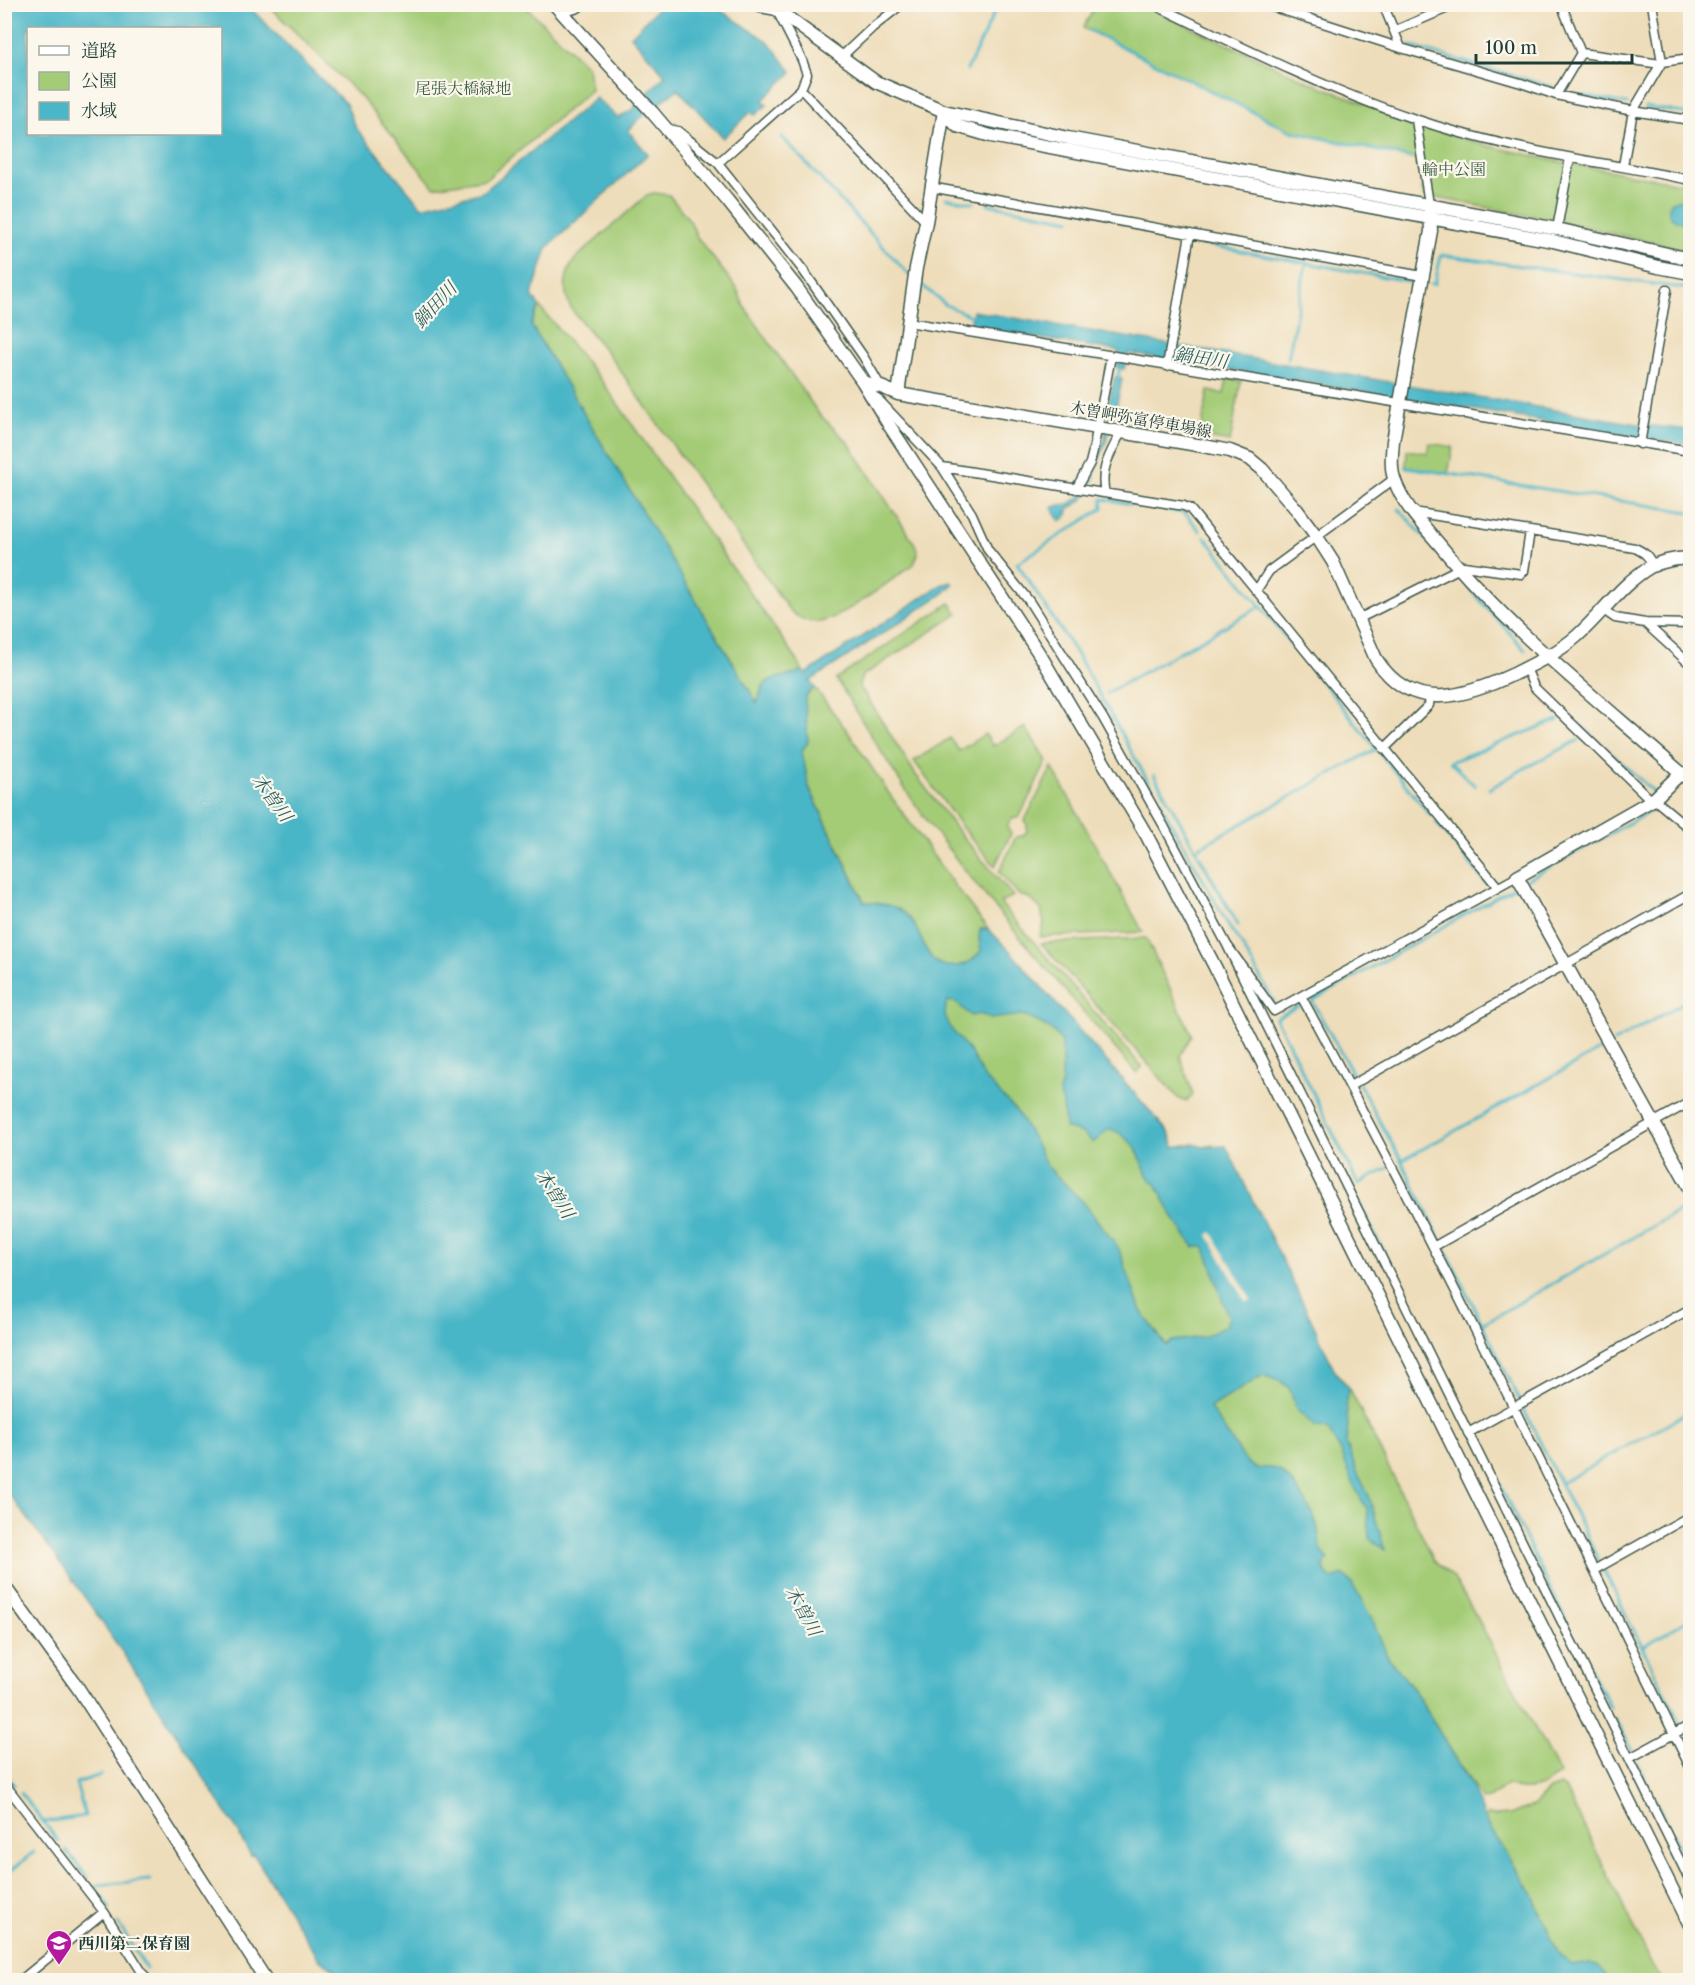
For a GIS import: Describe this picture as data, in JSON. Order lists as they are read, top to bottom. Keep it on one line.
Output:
{"streets":{"street":["木曽岬弥富停車場線"]},"water":["鍋田川","木曽川"],"parks":["尾張大橋緑地","輪中公園"],"places":{"school or university":["西川第二保育園"]},"legend":["道路","公園","水域"],"scale_bar":"100 m"}
